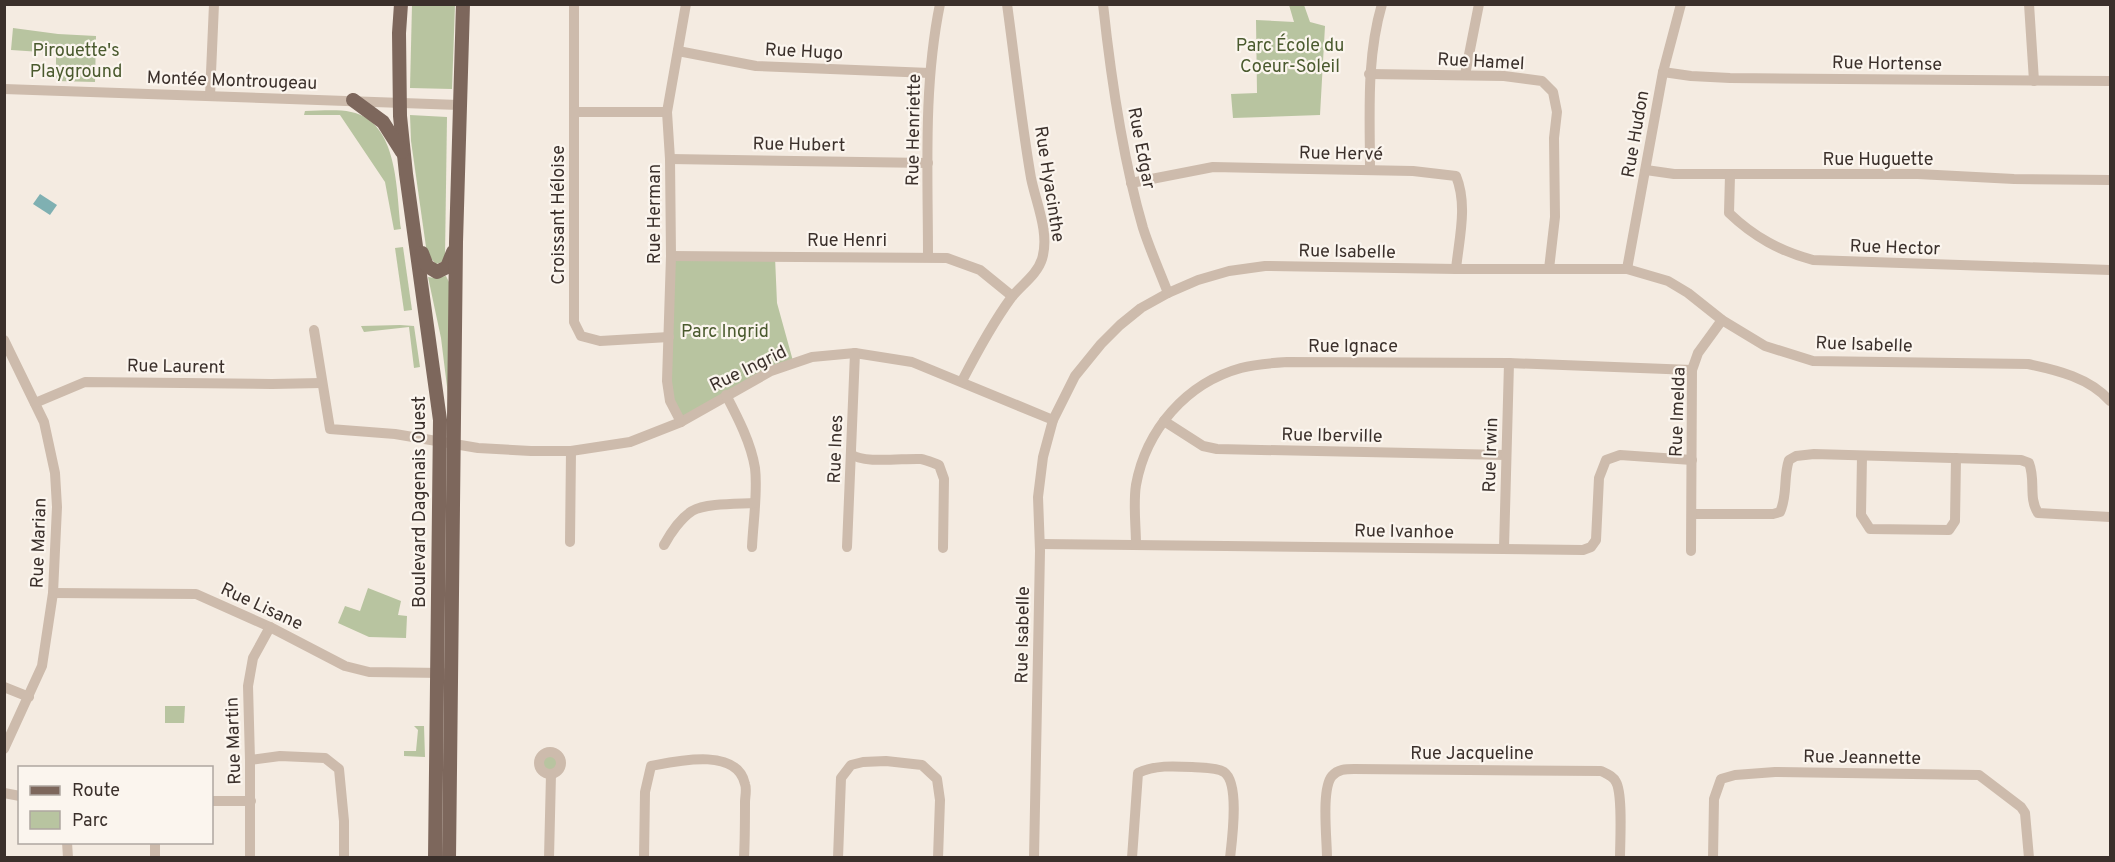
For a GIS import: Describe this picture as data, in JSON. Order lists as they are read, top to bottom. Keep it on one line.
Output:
{"streets":{"main road":["Boulevard Dagenais Ouest"],"street":["Rue Hugo","Rue Hamel","Rue Hortense","Montée Montrougeau","Rue Henriette","Rue Hudon","Rue Hubert","Rue Edgar","Rue Hervé","Rue Huguette","Rue Hyacinthe","Rue Herman","Croissant Héloise","Rue Henri","Rue Hector","Rue Isabelle","Rue Ignace","Rue Laurent","Rue Ingrid","Rue Imelda","Rue Iberville","Rue Ines","Rue Irwin","Rue Ivanhoe","Rue Marian","Rue Lisane","Rue Martin","Rue Jacqueline","Rue Jeannette"]},"crossings":[["Rue Hugo","Rue Henriette"],["Rue Hugo","Rue Herman"],["Rue Hamel","Rue Isabelle"],["Rue Hortense","Rue Hudon"],["Montée Montrougeau","Boulevard Dagenais Ouest"],["Rue Henriette","Rue Hubert"],["Rue Henriette","Rue Henri"],["Rue Hudon","Rue Huguette"],["Rue Hudon","Rue Isabelle"],["Rue Hubert","Rue Herman"],["Rue Edgar","Rue Hervé"],["Rue Edgar","Rue Isabelle"],["Rue Hervé","Rue Isabelle"],["Rue Huguette","Rue Hector"],["Rue Hyacinthe","Rue Henri"],["Rue Hyacinthe","Rue Ingrid"],["Rue Herman","Croissant Héloise"],["Rue Herman","Rue Henri"],["Rue Herman","Rue Ingrid"],["Rue Isabelle","Rue Ingrid"],["Rue Isabelle","Rue Imelda"],["Rue Isabelle","Rue Ivanhoe"],["Rue Ignace","Rue Imelda"],["Rue Ignace","Rue Iberville"],["Rue Ignace","Rue Irwin"],["Rue Ignace","Rue Ivanhoe"],["Rue Laurent","Rue Ingrid"],["Rue Laurent","Rue Marian"],["Rue Ingrid","Rue Ines"],["Rue Ingrid","Boulevard Dagenais Ouest"],["Rue Imelda","Rue Ivanhoe"],["Rue Iberville","Rue Irwin"],["Rue Irwin","Rue Ivanhoe"],["Boulevard Dagenais Ouest","Rue Lisane"],["Rue Marian","Rue Lisane"],["Rue Lisane","Rue Martin"]],"parks":["Parc École du Coeur-Soleil","Pirouette's Playground","Parc Ingrid"],"legend":["Route","Parc"]}
